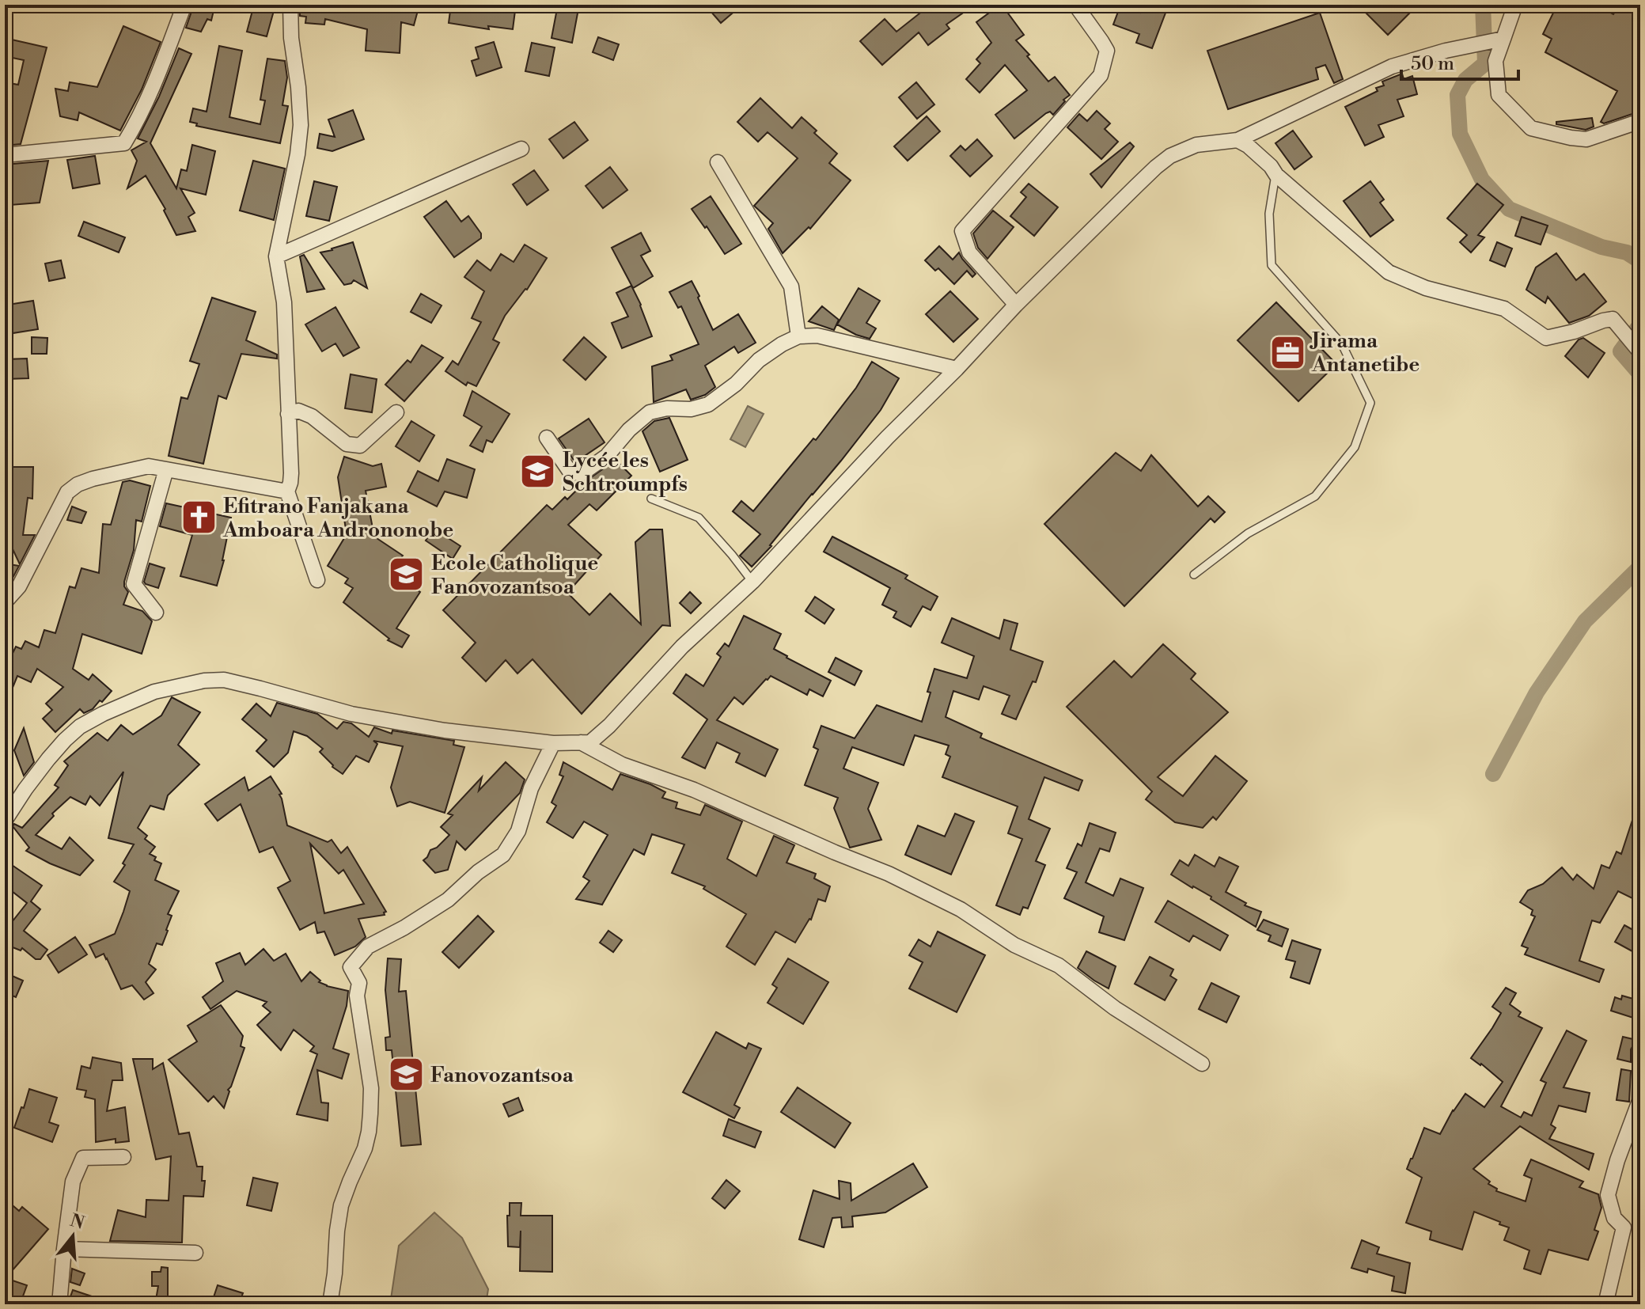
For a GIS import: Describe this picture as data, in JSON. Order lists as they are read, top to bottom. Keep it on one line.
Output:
{"places":{"office":["Jirama Antanetibe"],"school or university":["Lycée les Schtroumpfs","Ecole Catholique Fanovozantsoa","Fanovozantsoa"],"church":["Efitrano Fanjakana Amboara Andrononobe"]},"scale_bar":"50 m","north":"top"}
